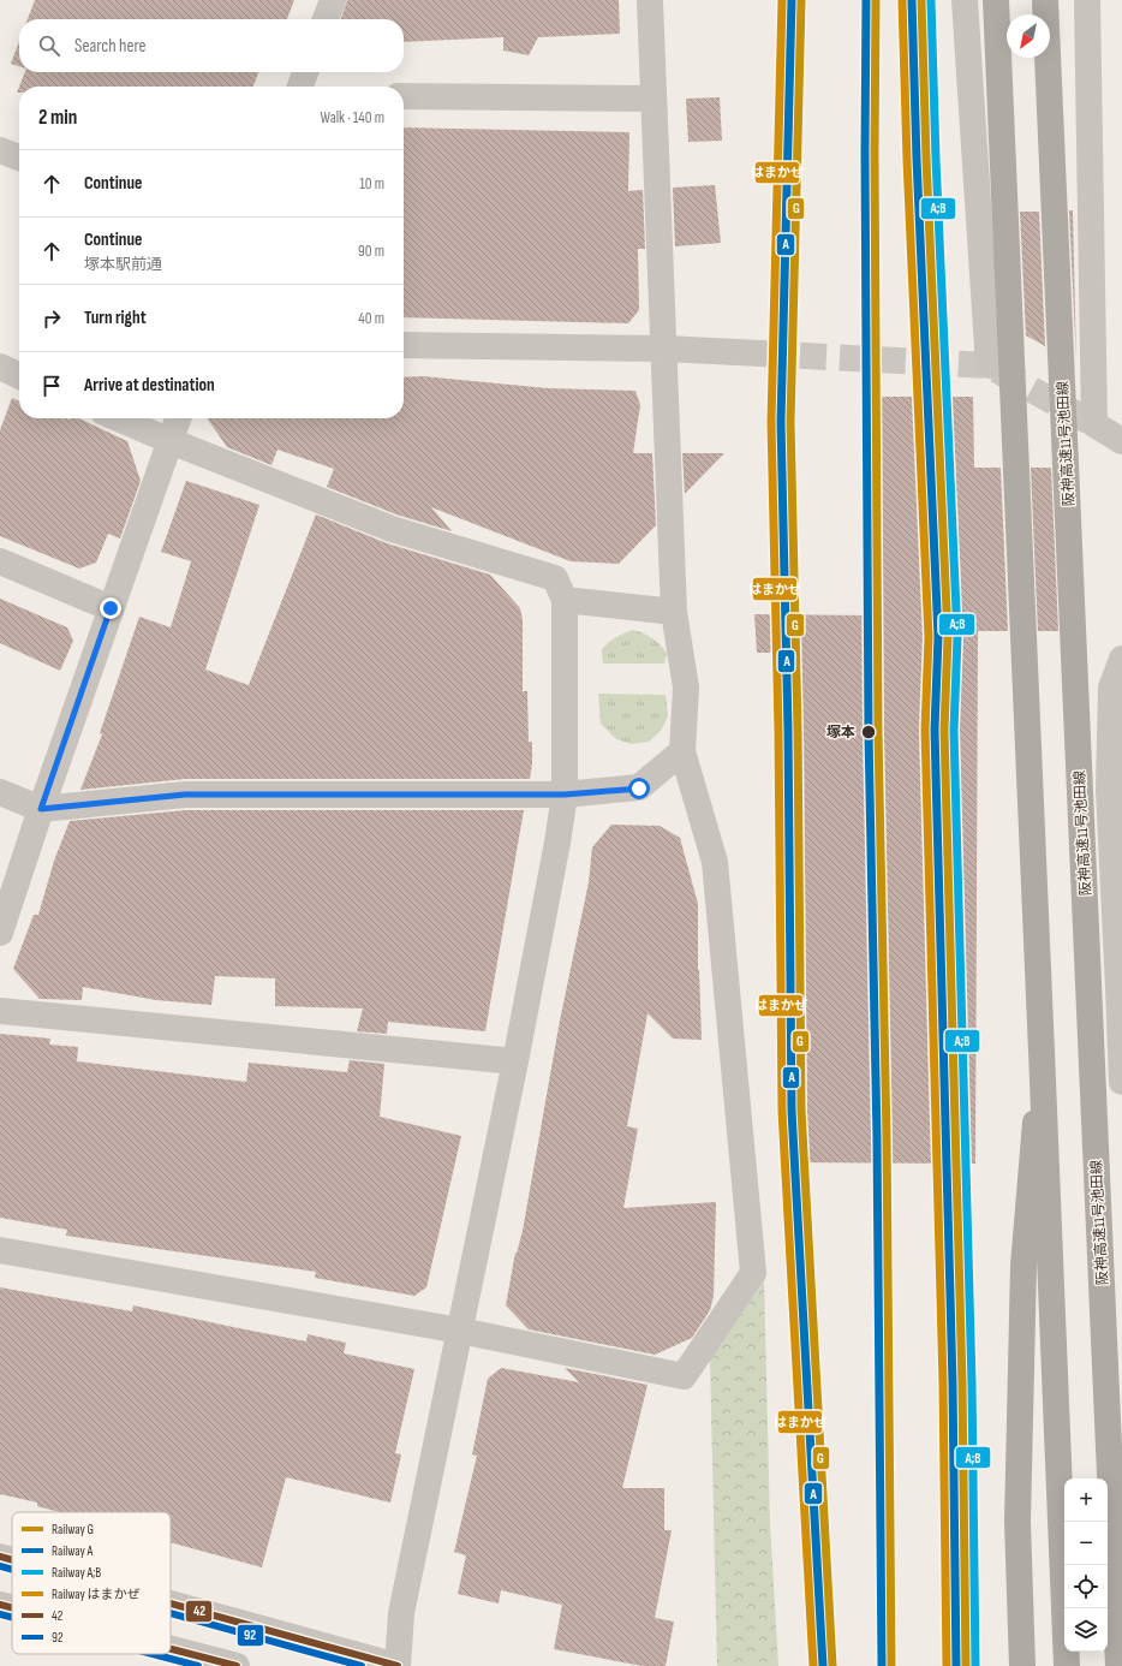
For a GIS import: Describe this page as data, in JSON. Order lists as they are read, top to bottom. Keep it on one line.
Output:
{"streets":{"highway":["阪神高速11号池田線"]},"places":["塚本"],"lines":["rail line G","rail line A","rail line A;B","rail line はまかぜ","transit line 42","transit line 92"],"legend":["Railway G","Railway A","Railway A;B","Railway はまかぜ","42","92"],"north":"bottom left","page":{"search":"Search here","heading":["2 min","Walk · 140 m"],"list":[["Continue","10 m"],["Continue","塚本駅前通","90 m"],["Turn right","40 m"],"Arrive at destination"],"map_buttons":["+","−"]}}
